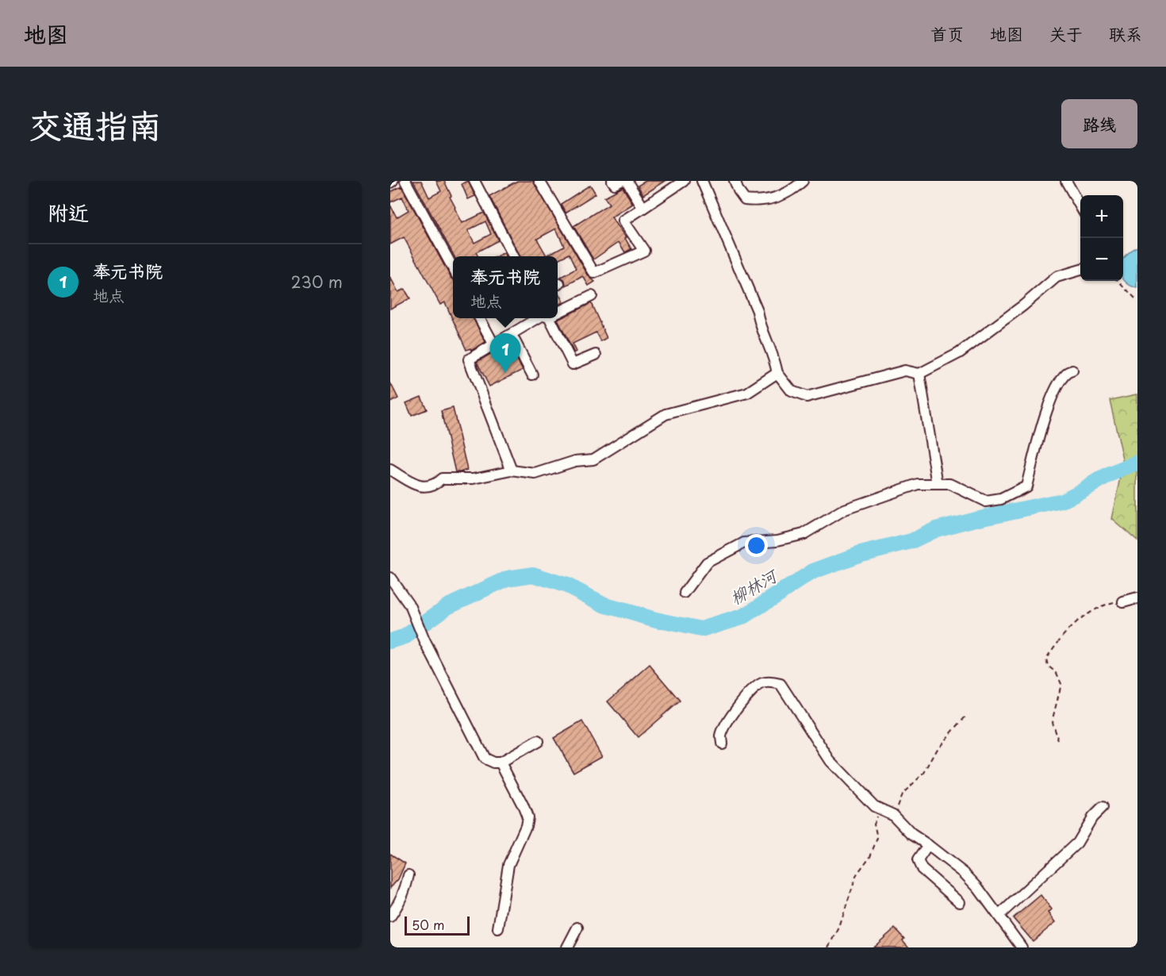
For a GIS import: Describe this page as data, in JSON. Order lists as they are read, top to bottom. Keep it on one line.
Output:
{"water":["柳林河"],"scale_bar":"50 m","page":{"header":"地图","nav":["首页","地图","关于","联系"],"title":"交通指南","buttons":"路线","heading":"附近","map_buttons":["+","−"],"list":[{"mark":"1","name":"奉元书院","note":"地点","value":"230 m"}],"popup":["奉元书院","地点"],"pins":"1","scale":"50 m"}}
